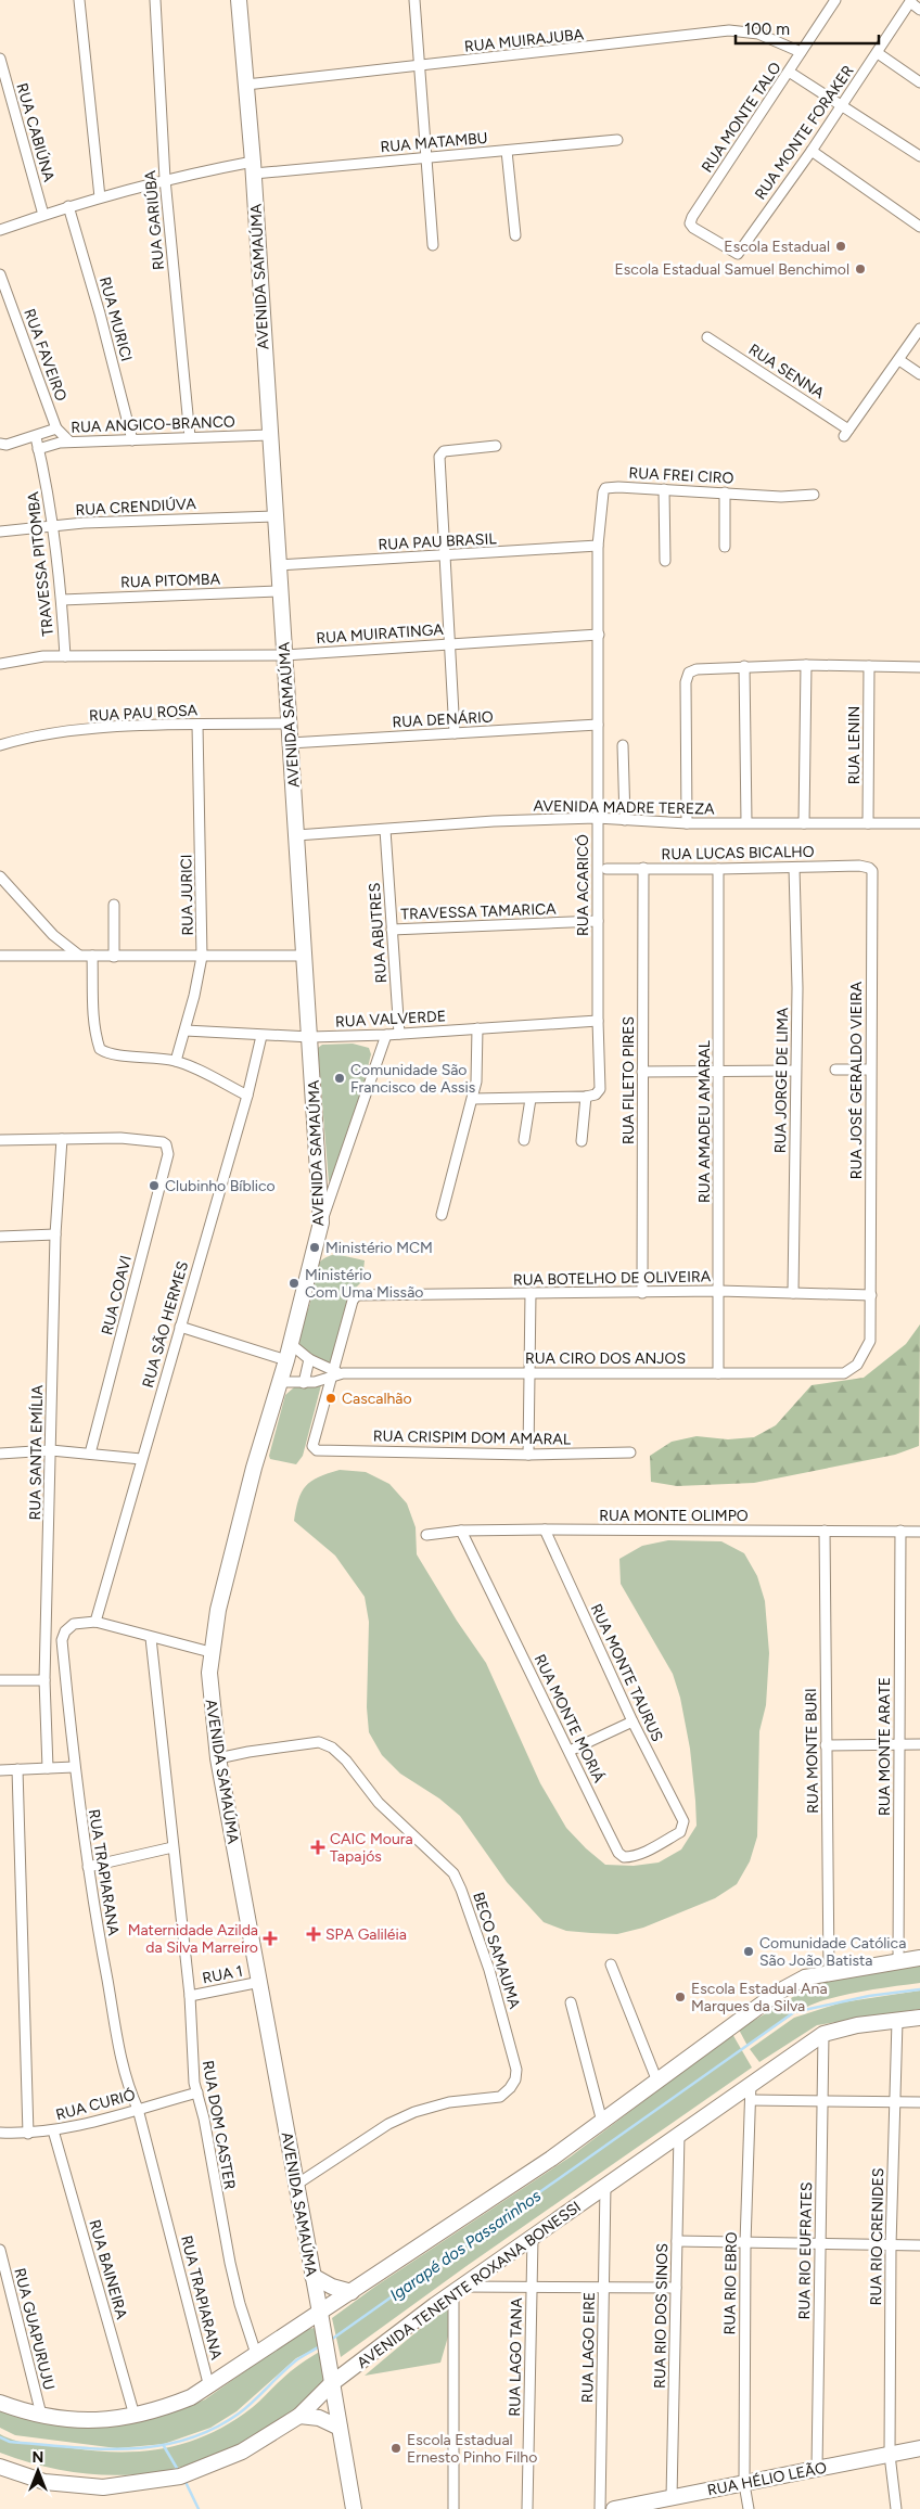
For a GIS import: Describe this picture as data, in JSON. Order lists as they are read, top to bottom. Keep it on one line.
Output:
{"streets":{"street":["RUA MUIRAJUBA","RUA MONTE TALO","RUA CABIÚNA","RUA MONTE FORAKER","RUA MATAMBU","RUA GARIÚBA","AVENIDA SAMAÚMA","RUA MURICI","RUA FAVEIRO","RUA SENNA","RUA ANGICO-BRANCO","RUA FREI CIRO","RUA CRENDIÚVA","RUA PAU BRASIL","TRAVESSA PITOMBA","RUA PITOMBA","RUA MUIRATINGA","RUA PAU ROSA","RUA DENÁRIO","RUA LENIN","AVENIDA MADRE TEREZA","RUA LUCAS BICALHO","RUA ACARICÓ","RUA JURICI","TRAVESSA TAMARICA","RUA ABUTRES","RUA VALVERDE","RUA FILETO PIRES","RUA JORGE DE LIMA","RUA JOSÉ GERALDO VIEIRA","RUA AMADEU AMARAL","RUA BOTELHO DE OLIVEIRA","RUA COAVI","RUA SÃO HERMES","RUA CIRO DOS ANJOS","RUA CRISPIM DOM AMARAL","RUA SANTA EMÍLIA","RUA MONTE OLIMPO","RUA MONTE TAURUS","RUA MONTE MORIÁ","RUA MONTE ARATE","RUA MONTE BURI","RUA TRAPIARANA","BECO SAMAUMA","RUA 1","RUA CURIÓ","RUA DOM CASTER","RUA RIO CRENIDES","RUA RIO EUFRATES","RUA BAINEIRA","RUA RIO EBRO","AVENIDA TENENTE ROXANA BONESSI","RUA RIO DOS SINOS","RUA GUAPURUJU","RUA LAGO EIRE","RUA LAGO TANA","RUA HÉLIO LEÃO"]},"crossings":[["RUA MUIRAJUBA","RUA MONTE TALO"],["RUA MUIRAJUBA","AVENIDA SAMAÚMA"],["RUA MONTE TALO","RUA MONTE FORAKER"],["RUA CABIÚNA","RUA MATAMBU"],["RUA MATAMBU","RUA GARIÚBA"],["RUA MATAMBU","AVENIDA SAMAÚMA"],["RUA MATAMBU","RUA MURICI"],["RUA GARIÚBA","RUA ANGICO-BRANCO"],["AVENIDA SAMAÚMA","RUA ANGICO-BRANCO"],["AVENIDA SAMAÚMA","RUA CRENDIÚVA"],["AVENIDA SAMAÚMA","RUA PAU BRASIL"],["AVENIDA SAMAÚMA","RUA PITOMBA"],["AVENIDA SAMAÚMA","RUA MUIRATINGA"],["AVENIDA SAMAÚMA","RUA PAU ROSA"],["AVENIDA SAMAÚMA","RUA DENÁRIO"],["AVENIDA SAMAÚMA","AVENIDA MADRE TEREZA"],["AVENIDA SAMAÚMA","RUA VALVERDE"],["AVENIDA SAMAÚMA","RUA CIRO DOS ANJOS"],["AVENIDA SAMAÚMA","BECO SAMAUMA"],["AVENIDA SAMAÚMA","RUA 1"],["AVENIDA SAMAÚMA","AVENIDA TENENTE ROXANA BONESSI"],["RUA MURICI","RUA ANGICO-BRANCO"],["RUA FAVEIRO","RUA ANGICO-BRANCO"],["RUA ANGICO-BRANCO","TRAVESSA PITOMBA"],["RUA FREI CIRO","RUA PAU BRASIL"],["RUA FREI CIRO","RUA ACARICÓ"],["RUA CRENDIÚVA","TRAVESSA PITOMBA"],["RUA PAU BRASIL","RUA ACARICÓ"],["TRAVESSA PITOMBA","RUA PITOMBA"],["TRAVESSA PITOMBA","RUA MUIRATINGA"],["RUA MUIRATINGA","RUA ACARICÓ"],["RUA PAU ROSA","RUA JURICI"],["RUA DENÁRIO","RUA ACARICÓ"],["RUA LENIN","AVENIDA MADRE TEREZA"],["AVENIDA MADRE TEREZA","RUA ACARICÓ"],["AVENIDA MADRE TEREZA","RUA ABUTRES"],["RUA LUCAS BICALHO","RUA FILETO PIRES"],["RUA LUCAS BICALHO","RUA JORGE DE LIMA"],["RUA LUCAS BICALHO","RUA JOSÉ GERALDO VIEIRA"],["RUA LUCAS BICALHO","RUA AMADEU AMARAL"],["RUA ACARICÓ","TRAVESSA TAMARICA"],["RUA ACARICÓ","RUA VALVERDE"],["RUA JURICI","RUA VALVERDE"],["TRAVESSA TAMARICA","RUA ABUTRES"],["RUA ABUTRES","RUA VALVERDE"],["RUA VALVERDE","RUA SÃO HERMES"],["RUA FILETO PIRES","RUA BOTELHO DE OLIVEIRA"],["RUA JORGE DE LIMA","RUA BOTELHO DE OLIVEIRA"],["RUA JOSÉ GERALDO VIEIRA","RUA BOTELHO DE OLIVEIRA"],["RUA JOSÉ GERALDO VIEIRA","RUA CIRO DOS ANJOS"],["RUA AMADEU AMARAL","RUA BOTELHO DE OLIVEIRA"],["RUA AMADEU AMARAL","RUA CIRO DOS ANJOS"],["RUA BOTELHO DE OLIVEIRA","RUA CIRO DOS ANJOS"],["RUA BOTELHO DE OLIVEIRA","RUA CRISPIM DOM AMARAL"],["RUA COAVI","RUA SANTA EMÍLIA"],["RUA SÃO HERMES","RUA TRAPIARANA"],["RUA CIRO DOS ANJOS","RUA CRISPIM DOM AMARAL"],["RUA MONTE OLIMPO","RUA MONTE TAURUS"],["RUA MONTE OLIMPO","RUA MONTE MORIÁ"],["RUA MONTE OLIMPO","RUA MONTE ARATE"],["RUA MONTE OLIMPO","RUA MONTE BURI"],["RUA MONTE TAURUS","RUA MONTE MORIÁ"],["RUA TRAPIARANA","RUA CURIÓ"],["RUA 1","RUA DOM CASTER"],["RUA CURIÓ","RUA DOM CASTER"],["RUA CURIÓ","RUA BAINEIRA"],["RUA RIO CRENIDES","AVENIDA TENENTE ROXANA BONESSI"],["RUA RIO CRENIDES","RUA HÉLIO LEÃO"],["RUA RIO EUFRATES","AVENIDA TENENTE ROXANA BONESSI"],["RUA RIO EUFRATES","RUA HÉLIO LEÃO"],["RUA RIO EBRO","AVENIDA TENENTE ROXANA BONESSI"],["RUA RIO EBRO","RUA HÉLIO LEÃO"],["AVENIDA TENENTE ROXANA BONESSI","RUA RIO DOS SINOS"],["AVENIDA TENENTE ROXANA BONESSI","RUA LAGO EIRE"],["AVENIDA TENENTE ROXANA BONESSI","RUA LAGO TANA"],["RUA RIO DOS SINOS","RUA HÉLIO LEÃO"]],"water":["Igarapé dos Passarinhos"],"places":{"other":["Escola Estadual","Escola Estadual Samuel Benchimol","Comunidade São Francisco de Assis","Clubinho Bíblico","Ministério MCM","Ministério Com Uma Missão","Cascalhão","Comunidade Católica São João Batista","Escola Estadual Ana Marques da Silva","Escola Estadual Ernesto Pinho Filho"],"health":["CAIC Moura Tapajós","SPA Galiléia","Maternidade Azilda da Silva Marreiro"]},"scale_bar":"100 m","north":"top"}
